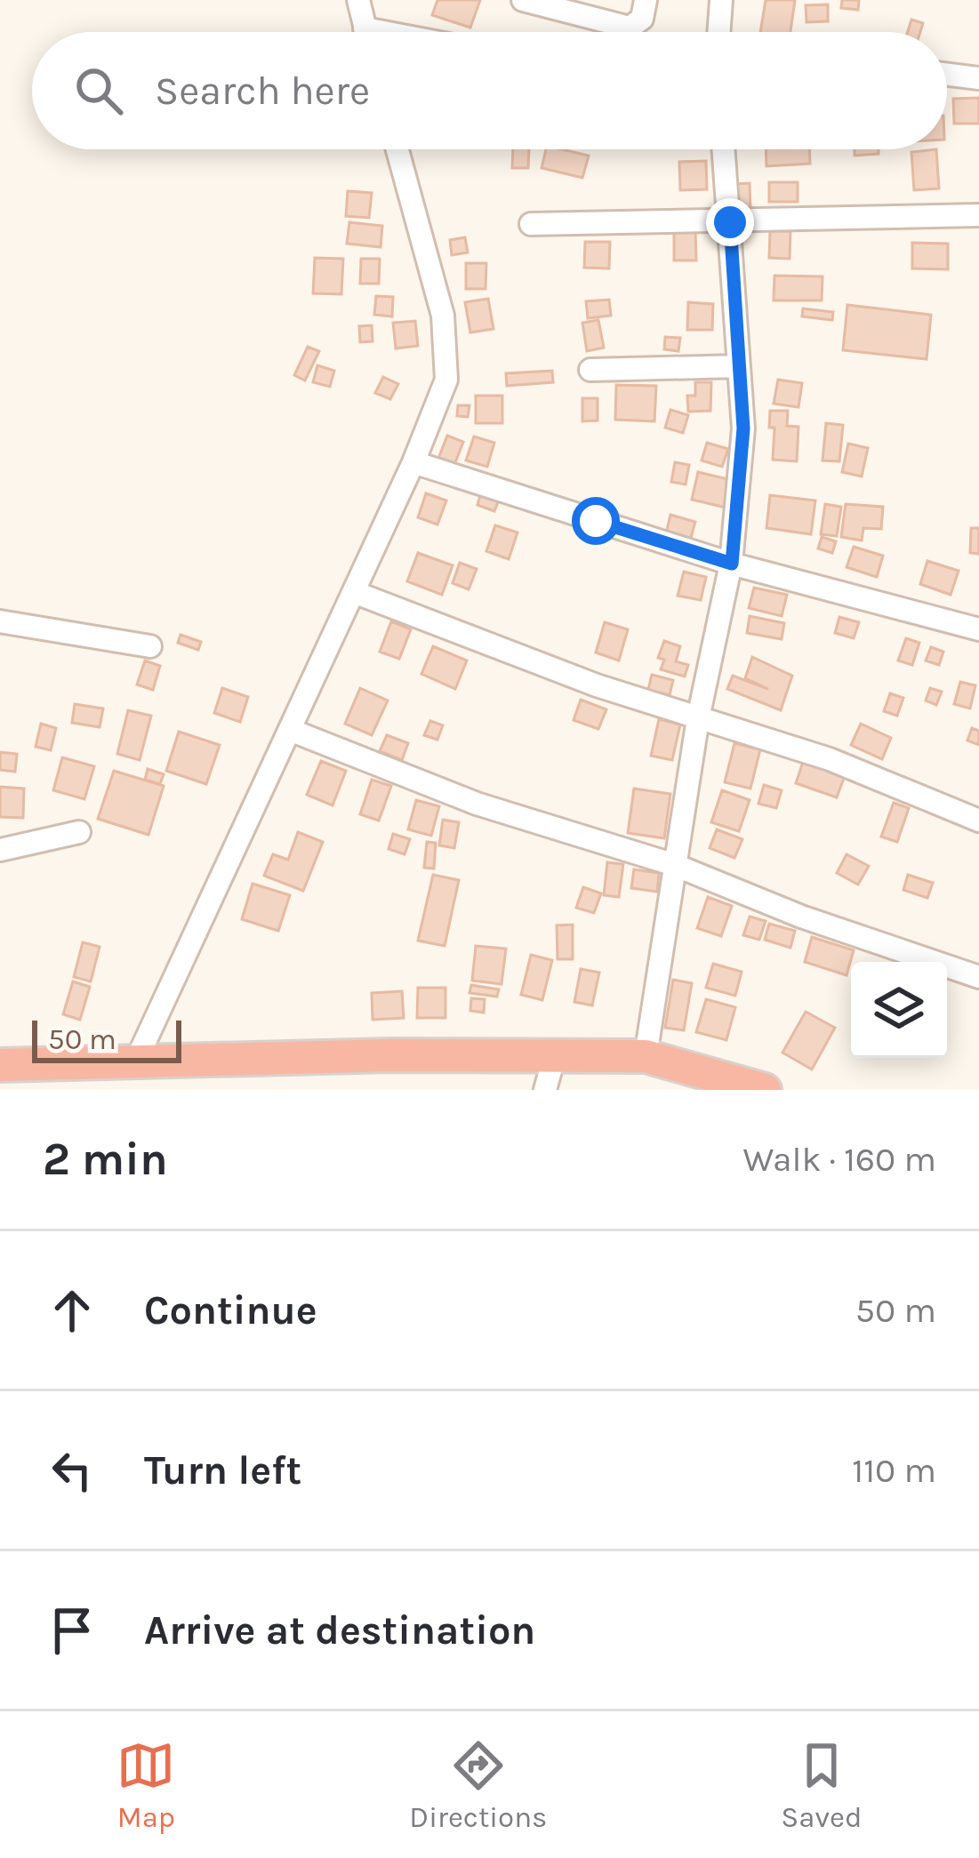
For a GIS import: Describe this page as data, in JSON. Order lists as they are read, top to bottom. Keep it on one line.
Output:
{"scale_bar":"50 m","page":{"search":"Search here","scale":"50 m","heading":["2 min","Walk · 160 m"],"list":[["Continue","50 m"],["Turn left","110 m"],"Arrive at destination"],"nav":["Map","Directions","Saved"]}}
